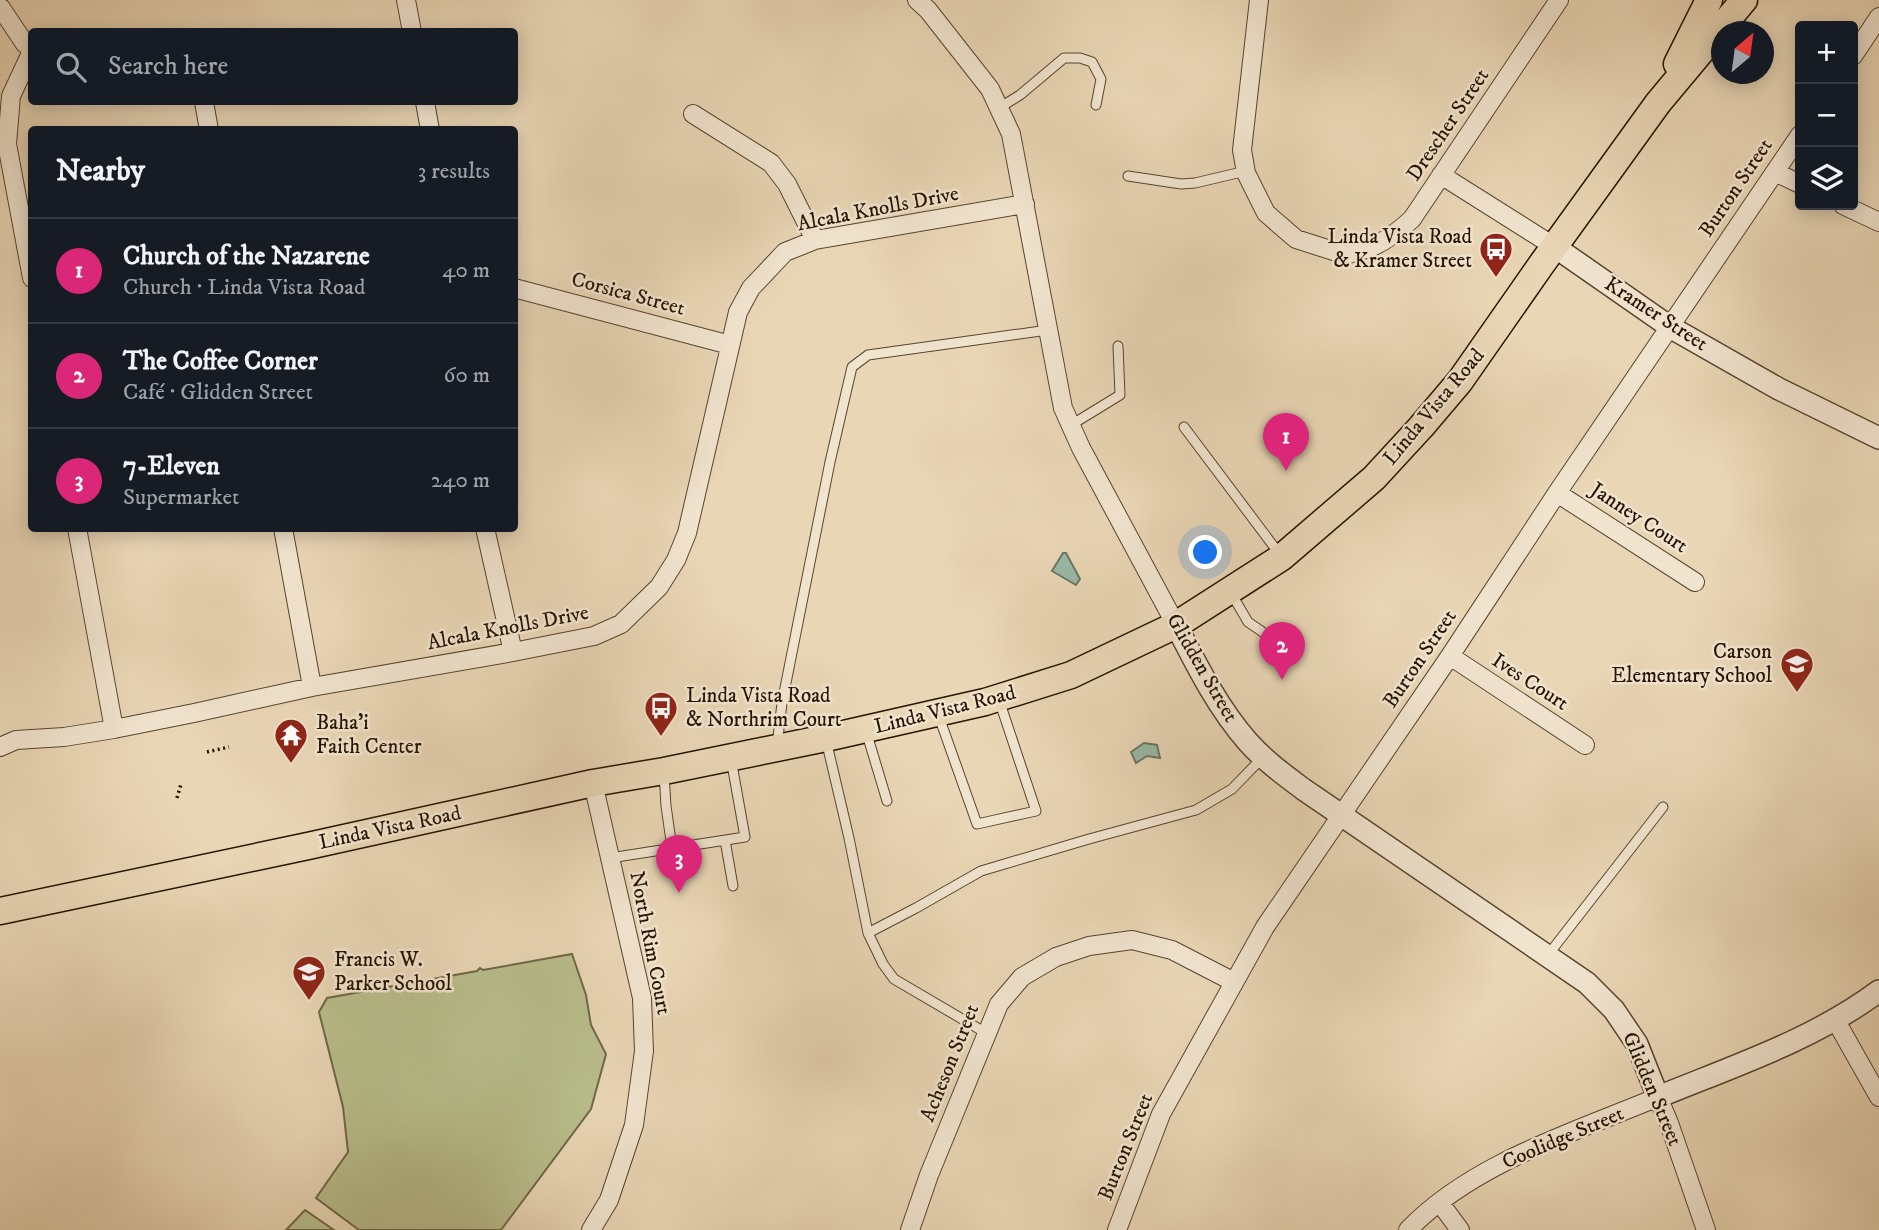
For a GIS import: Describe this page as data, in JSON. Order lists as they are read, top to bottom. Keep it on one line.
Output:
{"streets":{"main road":["Linda Vista Road"],"street":["Drescher Street","Burton Street","Alcala Knolls Drive","Corsica Street","Kramer Street","Janney Court","Glidden Street","Ives Court","North Rim Court","Acheson Street","Coolidge Street"]},"crossings":[["Drescher Street","Kramer Street"],["Burton Street","Kramer Street"],["Burton Street","Janney Court"],["Burton Street","Glidden Street"],["Burton Street","Ives Court"],["Burton Street","Acheson Street"],["Alcala Knolls Drive","Corsica Street"],["Alcala Knolls Drive","Glidden Street"],["Kramer Street","Linda Vista Road"],["Linda Vista Road","Glidden Street"],["Linda Vista Road","North Rim Court"],["Glidden Street","Coolidge Street"]],"places":{"bus stop":["Linda Vista Road & Kramer Street","Linda Vista Road & Northrim Court"],"school or university":["Carson Elementary School","Francis W. Parker School"],"temple":["Baha'i Faith Center"]},"north":"top right","page":{"map_buttons":["+","−"],"search":"Search here","heading":["Nearby","3 results"],"list":[{"mark":"1","name":"Church of the Nazarene","note":"Church · Linda Vista Road","value":"40 m"},{"mark":"2","name":"The Coffee Corner","note":"Café · Glidden Street","value":"60 m"},{"mark":"3","name":"7-Eleven","note":"Supermarket","value":"240 m"}],"pins":["1","2","3"]}}
